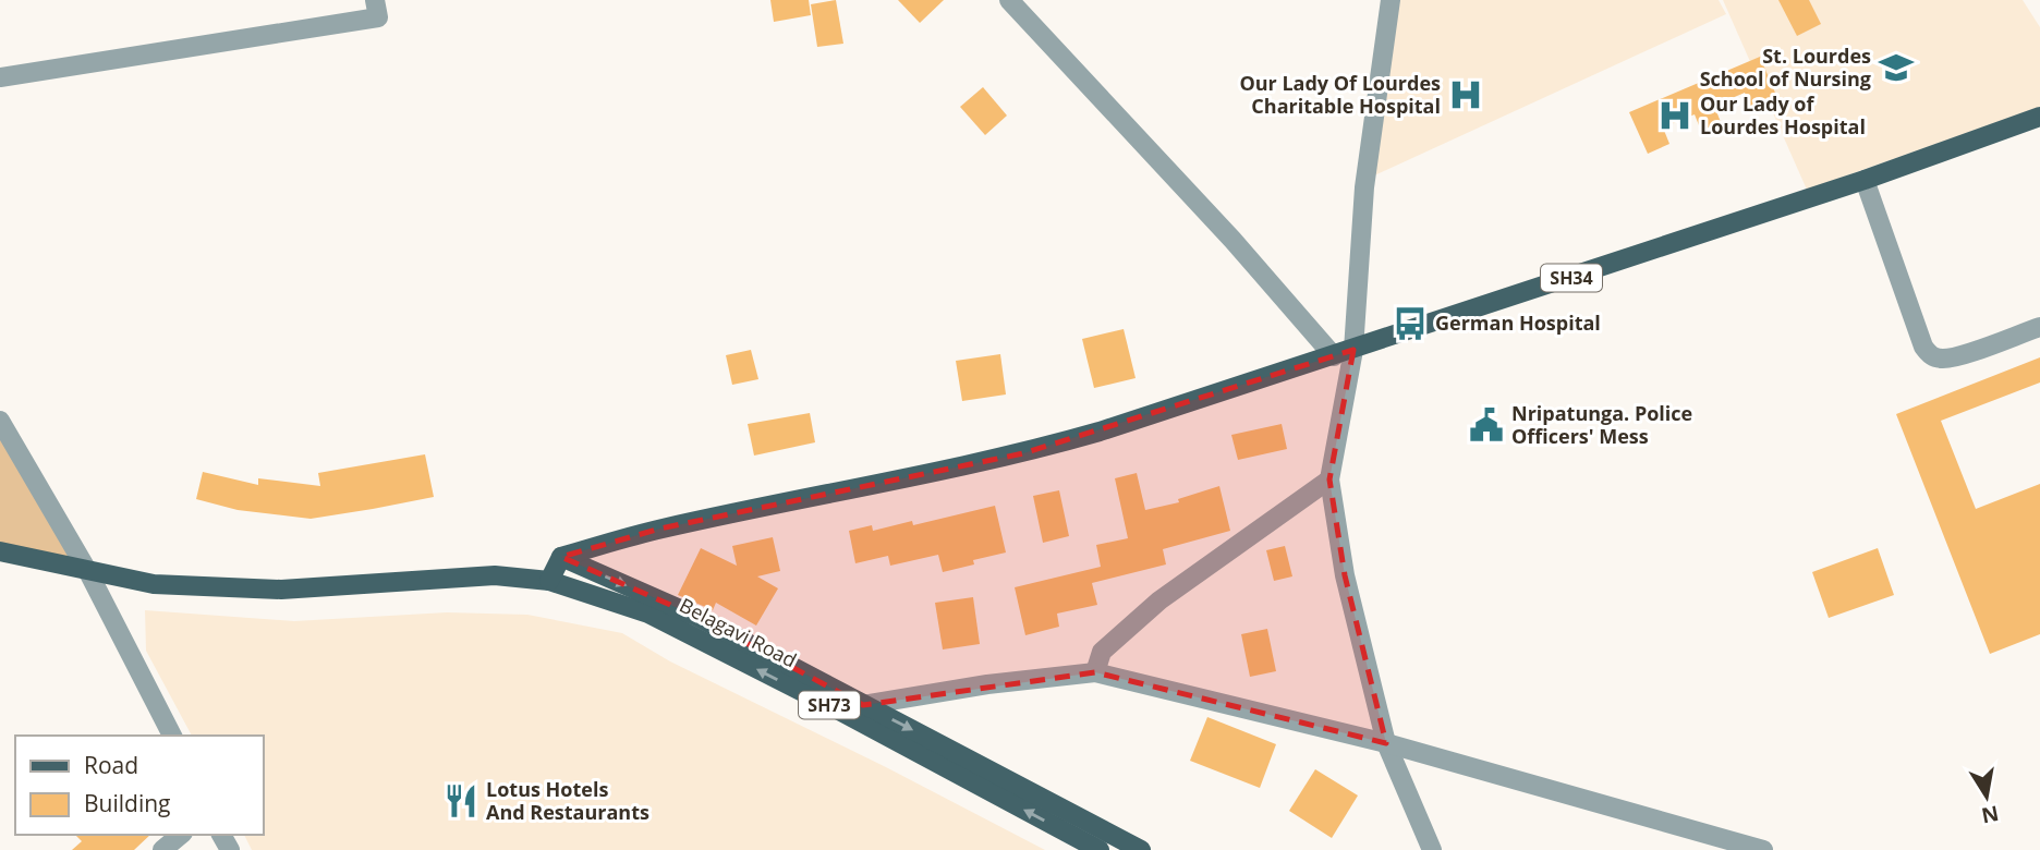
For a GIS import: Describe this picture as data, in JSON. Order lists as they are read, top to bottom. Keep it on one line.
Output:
{"streets":{"main road":["SH34","Belagavi Road","SH73"]},"crossings":[["Belagavi Road","SH73"]],"places":{"school or university":["St. Lourdes School of Nursing"],"hospital":["Our Lady Of Lourdes Charitable Hospital","Our Lady of Lourdes Hospital"],"bus stop":["German Hospital"],"public building":["Nripatunga. Police Officers' Mess"],"restaurant":["Lotus Hotels And Restaurants"]},"legend":["Road","Building"],"north":"bottom"}
